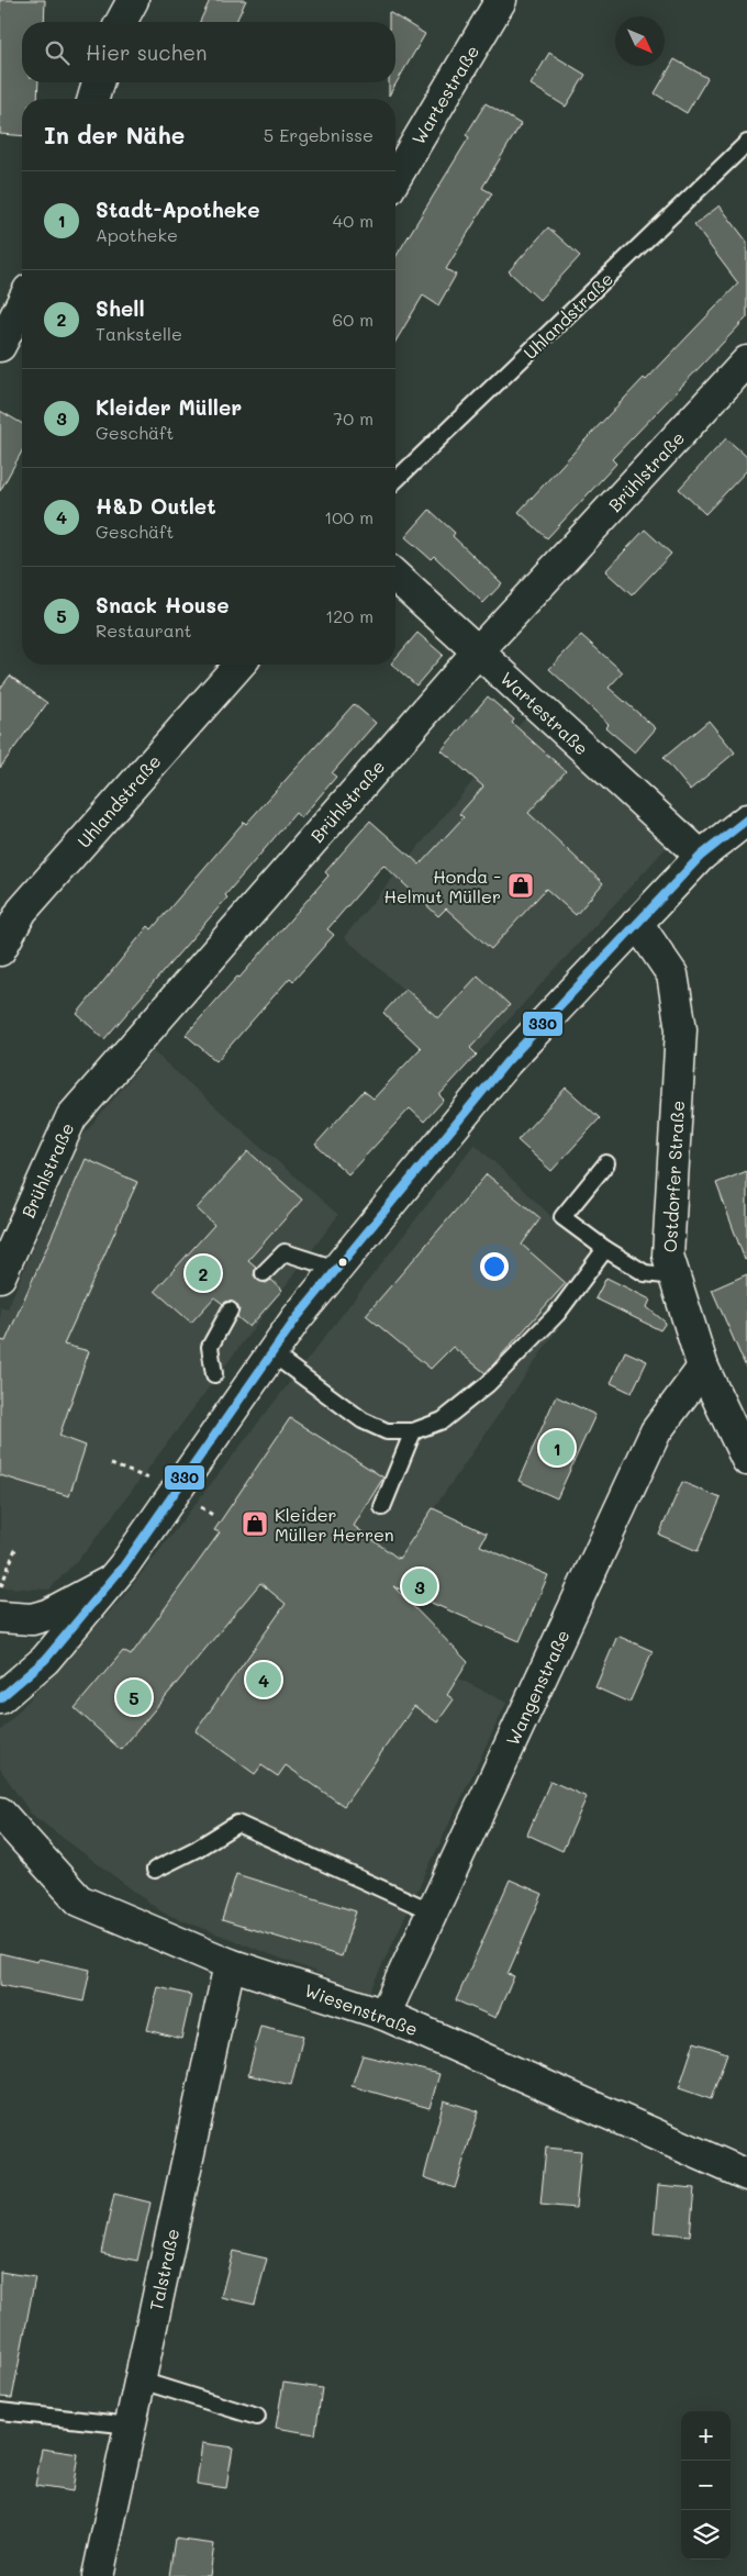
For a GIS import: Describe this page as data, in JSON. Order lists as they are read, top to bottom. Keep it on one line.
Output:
{"streets":{"street":["Wartestraße","Uhlandstraße","Brühlstraße","Ostdorfer Straße","Wangenstraße","Wiesenstraße","Talstraße"]},"crossings":[["Wartestraße","Brühlstraße"],["Ostdorfer Straße","Wangenstraße"],["Wangenstraße","Wiesenstraße"],["Wiesenstraße","Talstraße"]],"places":{"shop":["Honda - Helmut Müller","Kleider Müller Herren"]},"lines":["transit line 330"],"north":"bottom right","page":{"search":"Hier suchen","heading":["In der Nähe","5 Ergebnisse"],"list":[{"mark":"1","name":"Stadt-Apotheke","note":"Apotheke","value":"40 m"},{"mark":"2","name":"Shell","note":"Tankstelle","value":"60 m"},{"mark":"3","name":"Kleider Müller","note":"Geschäft","value":"70 m"},{"mark":"4","name":"H&D Outlet","note":"Geschäft","value":"100 m"},{"mark":"5","name":"Snack House","note":"Restaurant","value":"120 m"}],"pins":["2","1","3","4","5"],"map_buttons":["+","−"]}}
